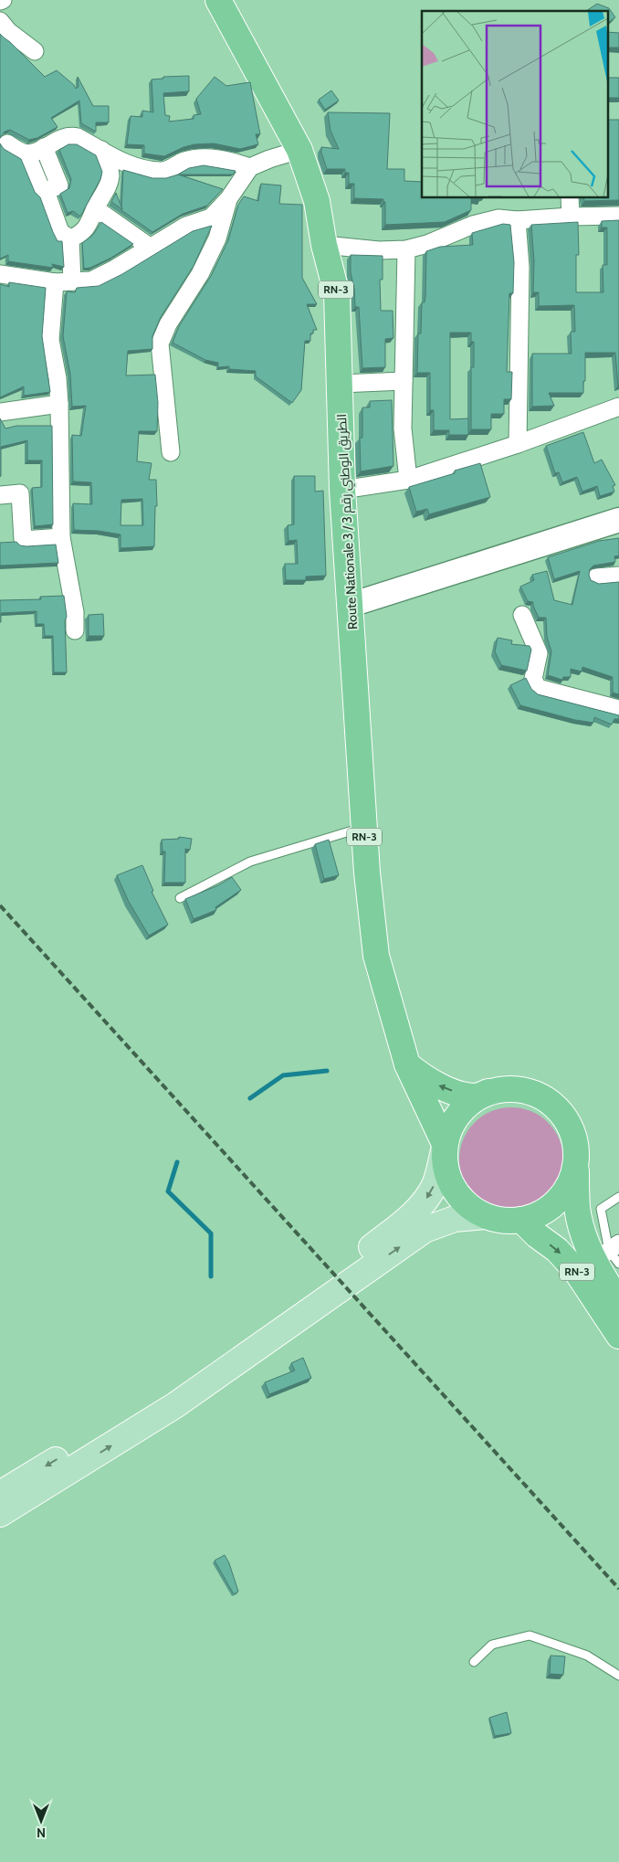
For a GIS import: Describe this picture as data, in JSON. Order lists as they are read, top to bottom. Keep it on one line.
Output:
{"streets":{"highway":["RN-3","Route Nationale 3 / الطريق الوطني رقم 3"]},"crossings":[["RN-3","Route Nationale 3 / الطريق الوطني رقم 3"]],"north":"bottom"}
